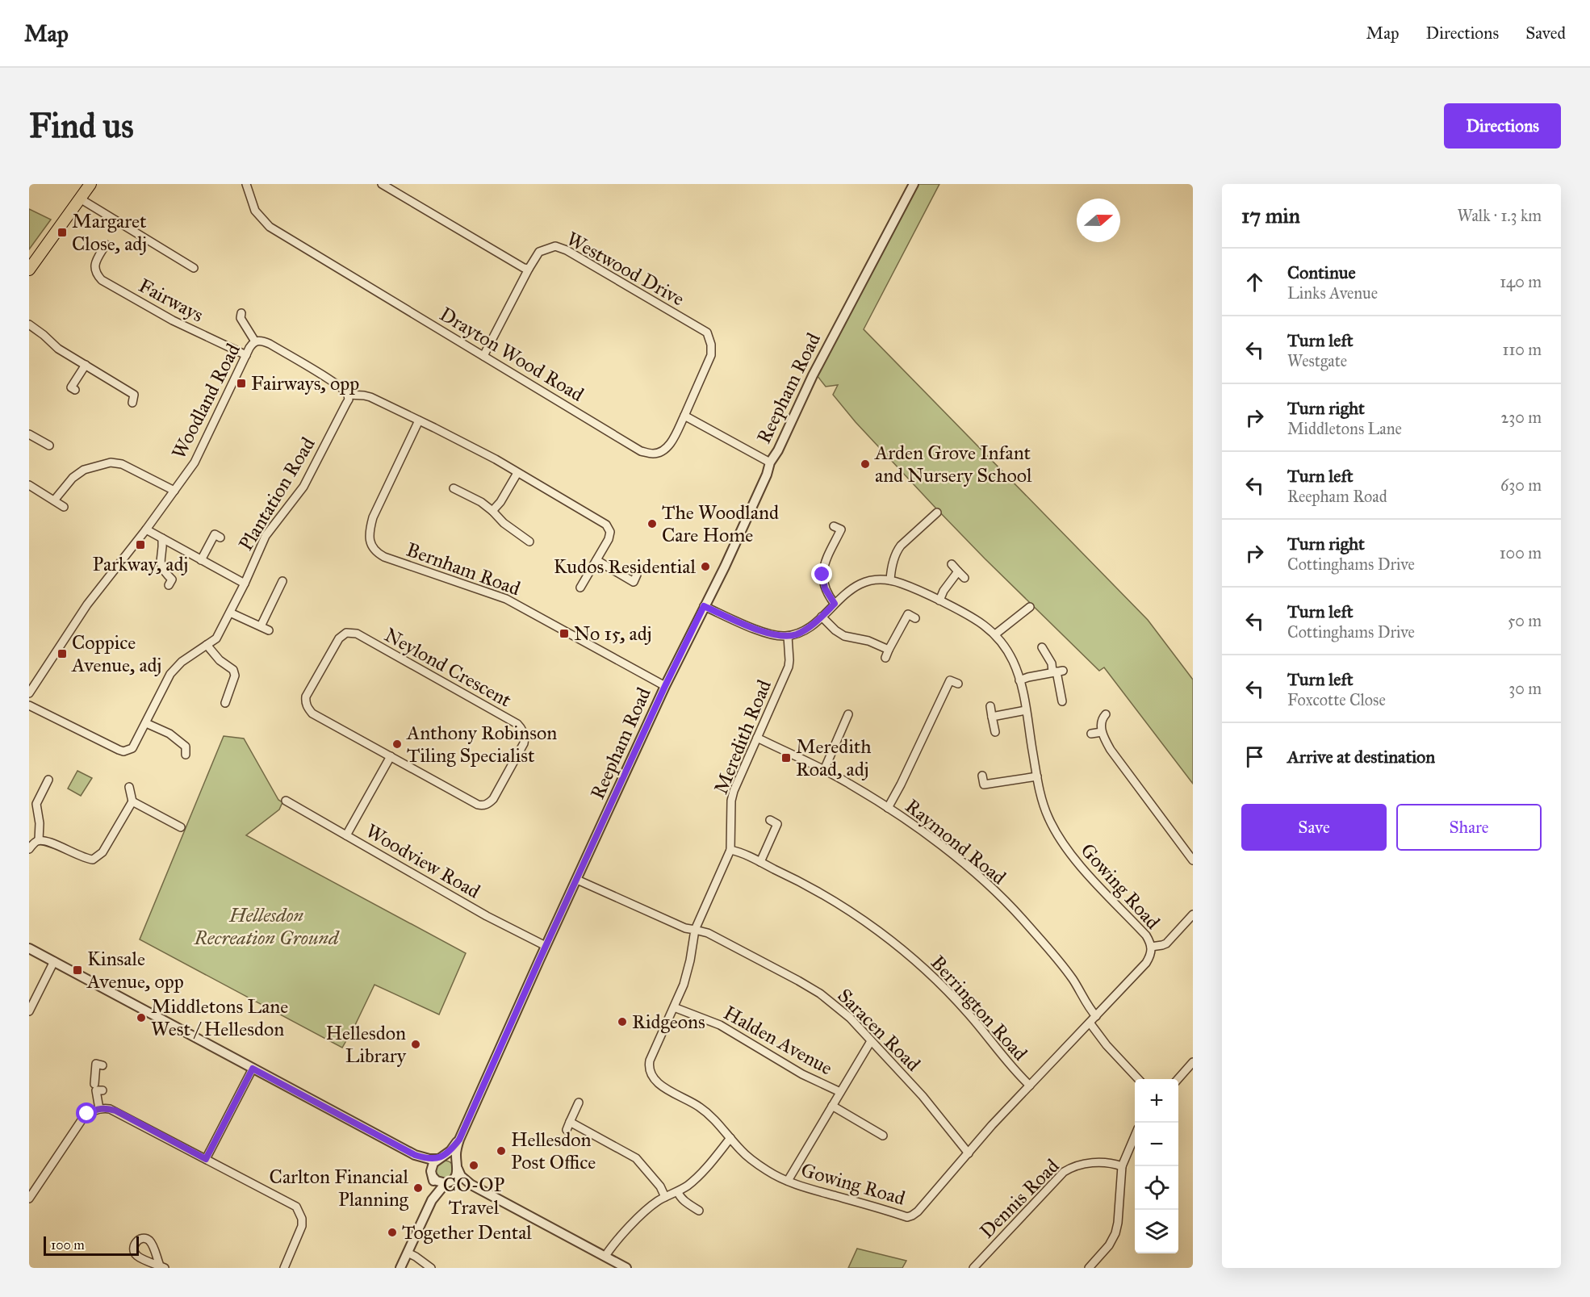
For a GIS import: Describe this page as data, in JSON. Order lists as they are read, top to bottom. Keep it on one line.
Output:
{"streets":{"street":["Westwood Drive","Fairways","Drayton Wood Road","Reepham Road","Woodland Road","Plantation Road","Bernham Road","Neylond Crescent","Meredith Road","Raymond Road","Woodview Road","Gowing Road","Berrington Road","Saracen Road","Halden Avenue","Dennis Road"]},"crossings":[["Westwood Drive","Drayton Wood Road"],["Fairways","Woodland Road"],["Reepham Road","Bernham Road"],["Reepham Road","Woodview Road"],["Woodland Road","Plantation Road"],["Woodland Road","Bernham Road"],["Meredith Road","Raymond Road"],["Meredith Road","Gowing Road"],["Meredith Road","Berrington Road"],["Meredith Road","Saracen Road"],["Raymond Road","Gowing Road"],["Gowing Road","Berrington Road"],["Gowing Road","Saracen Road"],["Gowing Road","Halden Avenue"]],"parks":["Hellesdon Recreation Ground"],"places":{"transit":["Margaret Close, adj","Fairways, opp","Parkway, adj","No 15, adj","Coppice Avenue, adj","Meredith Road, adj","Kinsale Avenue, opp"],"other":["Arden Grove Infant and Nursery School","The Woodland Care Home","Kudos Residential","Anthony Robinson Tiling Specialist","Middletons Lane West / Hellesdon","Ridgeons","Hellesdon Library","Hellesdon Post Office","CO-OP Travel","Carlton Financial Planning","Together Dental"]},"scale_bar":"100 m","north":"right","page":{"header":"Map","nav":["Map","Directions","Saved"],"buttons":["Directions",["Save","Share"]],"title":"Find us","heading":["17 min","Walk · 1.3 km"],"list":[["Continue","Links Avenue","140 m"],["Turn left","Westgate","110 m"],["Turn right","Middletons Lane","230 m"],["Turn left","Reepham Road","630 m"],["Turn right","Cottinghams Drive","100 m"],["Turn left","Cottinghams Drive","50 m"],["Turn left","Foxcotte Close","30 m"],"Arrive at destination"],"map_buttons":["+","−"],"scale":"100 m"}}
